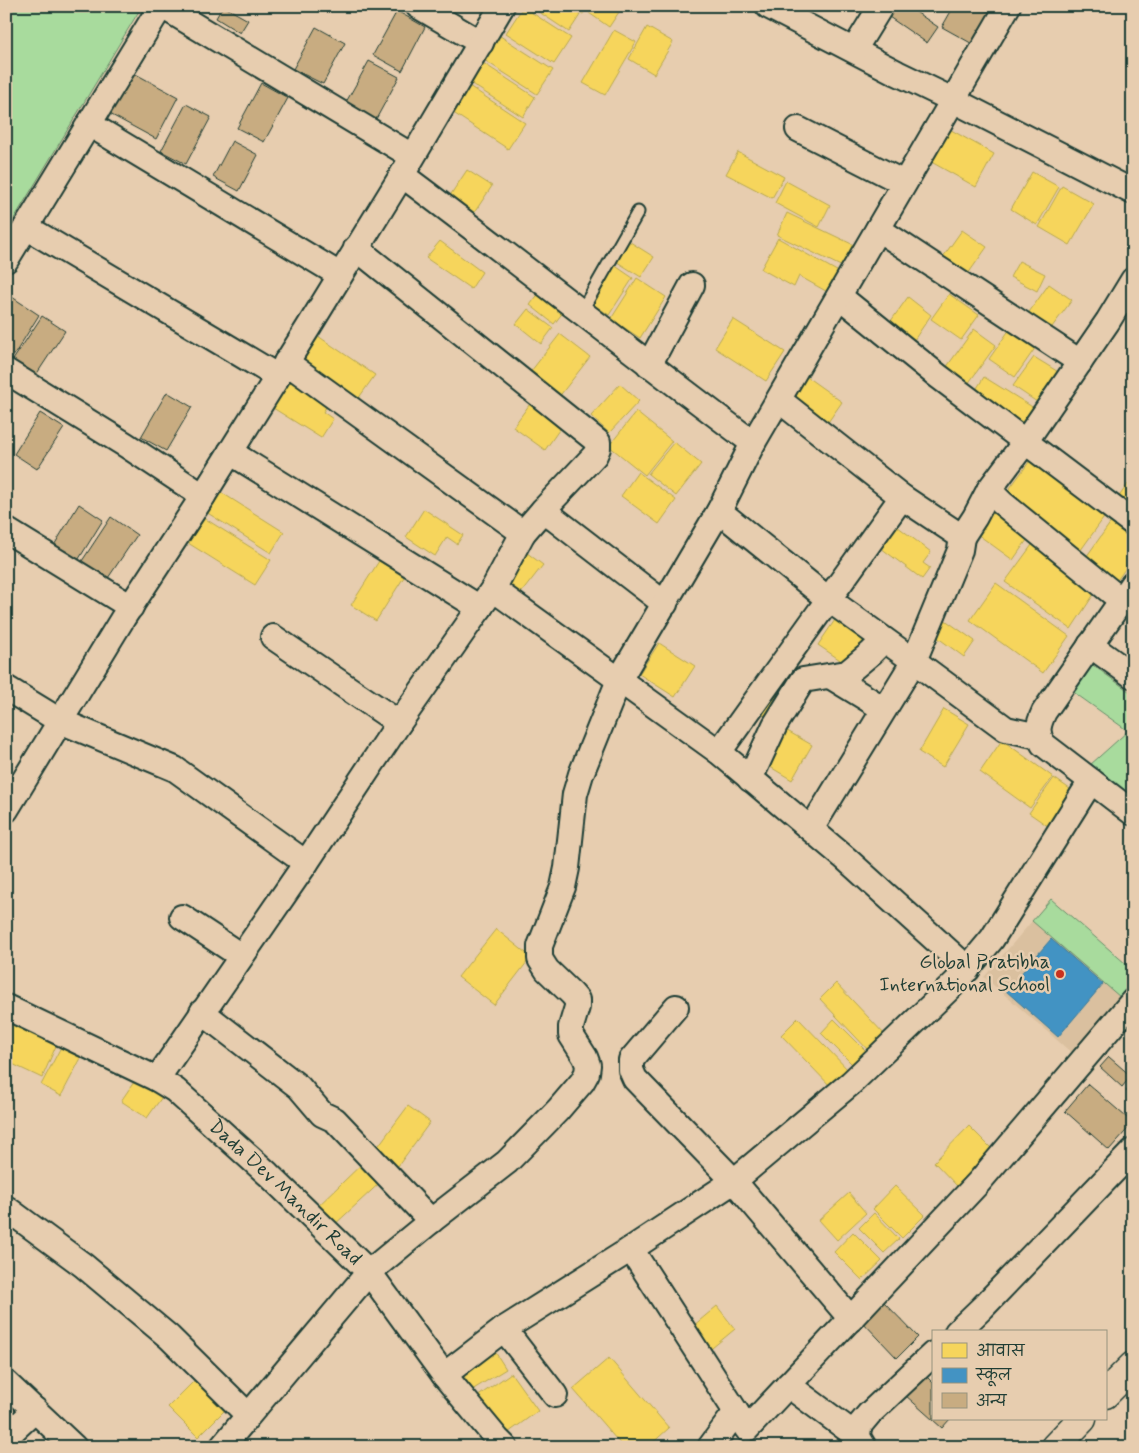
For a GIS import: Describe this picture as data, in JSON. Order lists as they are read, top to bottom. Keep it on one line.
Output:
{"streets":{"street":["Dada Dev Mandir Road"]},"places":["Global Pratibha International School"],"legend":["आवास","स्कूल","अन्य"]}
